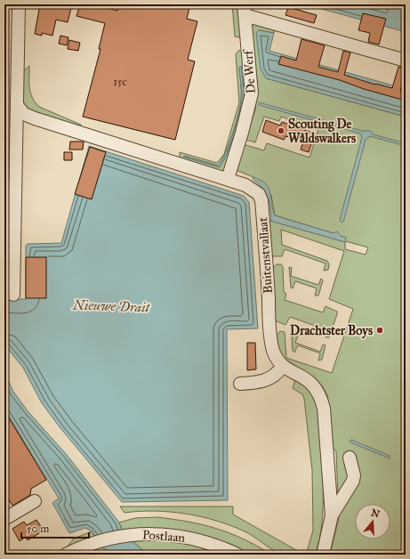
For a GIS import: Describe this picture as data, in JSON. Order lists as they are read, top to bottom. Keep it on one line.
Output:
{"streets":{"street":["De Werf","Buitenstvallaat","Postlaan"]},"crossings":[["De Werf","Buitenstvallaat"]],"water":["Nieuwe Drait"],"places":["Scouting De Wâldswalkers","Drachtster Boys"],"house_numbers":["15c"],"scale_bar":"50 m","north":"top"}
